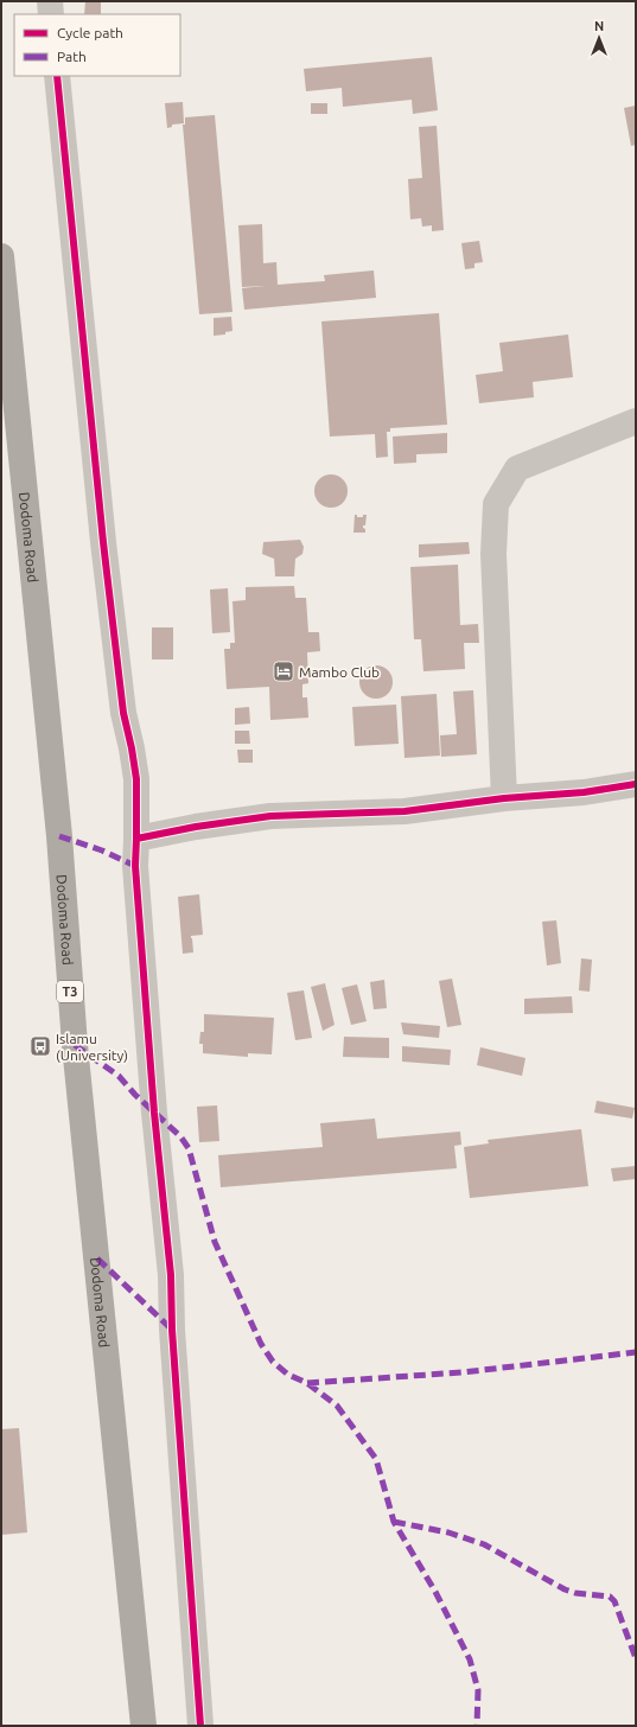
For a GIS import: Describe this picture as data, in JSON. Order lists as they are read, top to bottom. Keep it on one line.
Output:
{"streets":{"highway":["Dodoma Road","T3"]},"places":{"hotel":["Mambo Club"],"bus stop":["Islamu (University)"]},"legend":["Cycle path","Path"],"north":"top"}
